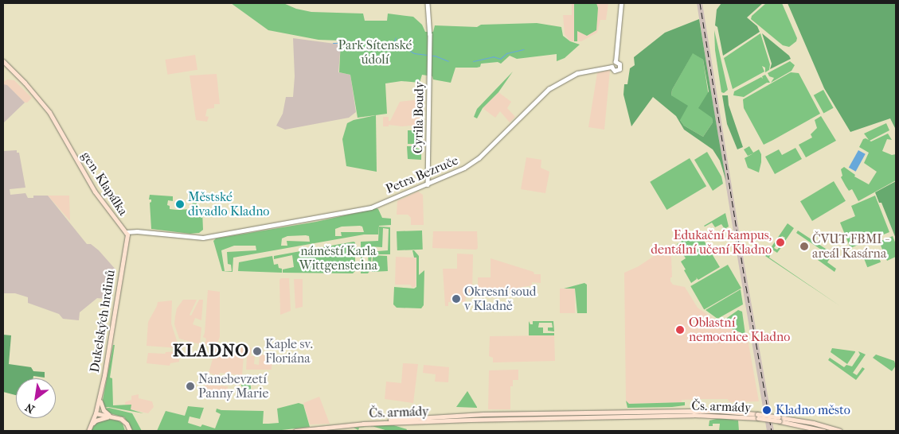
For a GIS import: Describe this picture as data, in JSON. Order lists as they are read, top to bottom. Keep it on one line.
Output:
{"streets":{"main road":["gen. Klapálka","Dukelských hrdinů","Čs. armády"],"street":["Cyrila Boudy","Petra Bezruče"]},"crossings":[["Cyrila Boudy","Petra Bezruče"],["Petra Bezruče","gen. Klapálka"],["gen. Klapálka","Dukelských hrdinů"]],"districts":["KLADNO"],"parks":["Park Sítenské údolí","náměstí Karla Wittgensteina"],"places":["Městské divadlo Kladno","Edukační kampus, dentální učení Kladno","ČVUT FBMI - areál Kasárna","Okresní soud v Kladně","Oblastní nemocnice Kladno","Kaple sv. Floriána","Nanebevzetí Panny Marie","Kladno město"],"north":"bottom left"}
